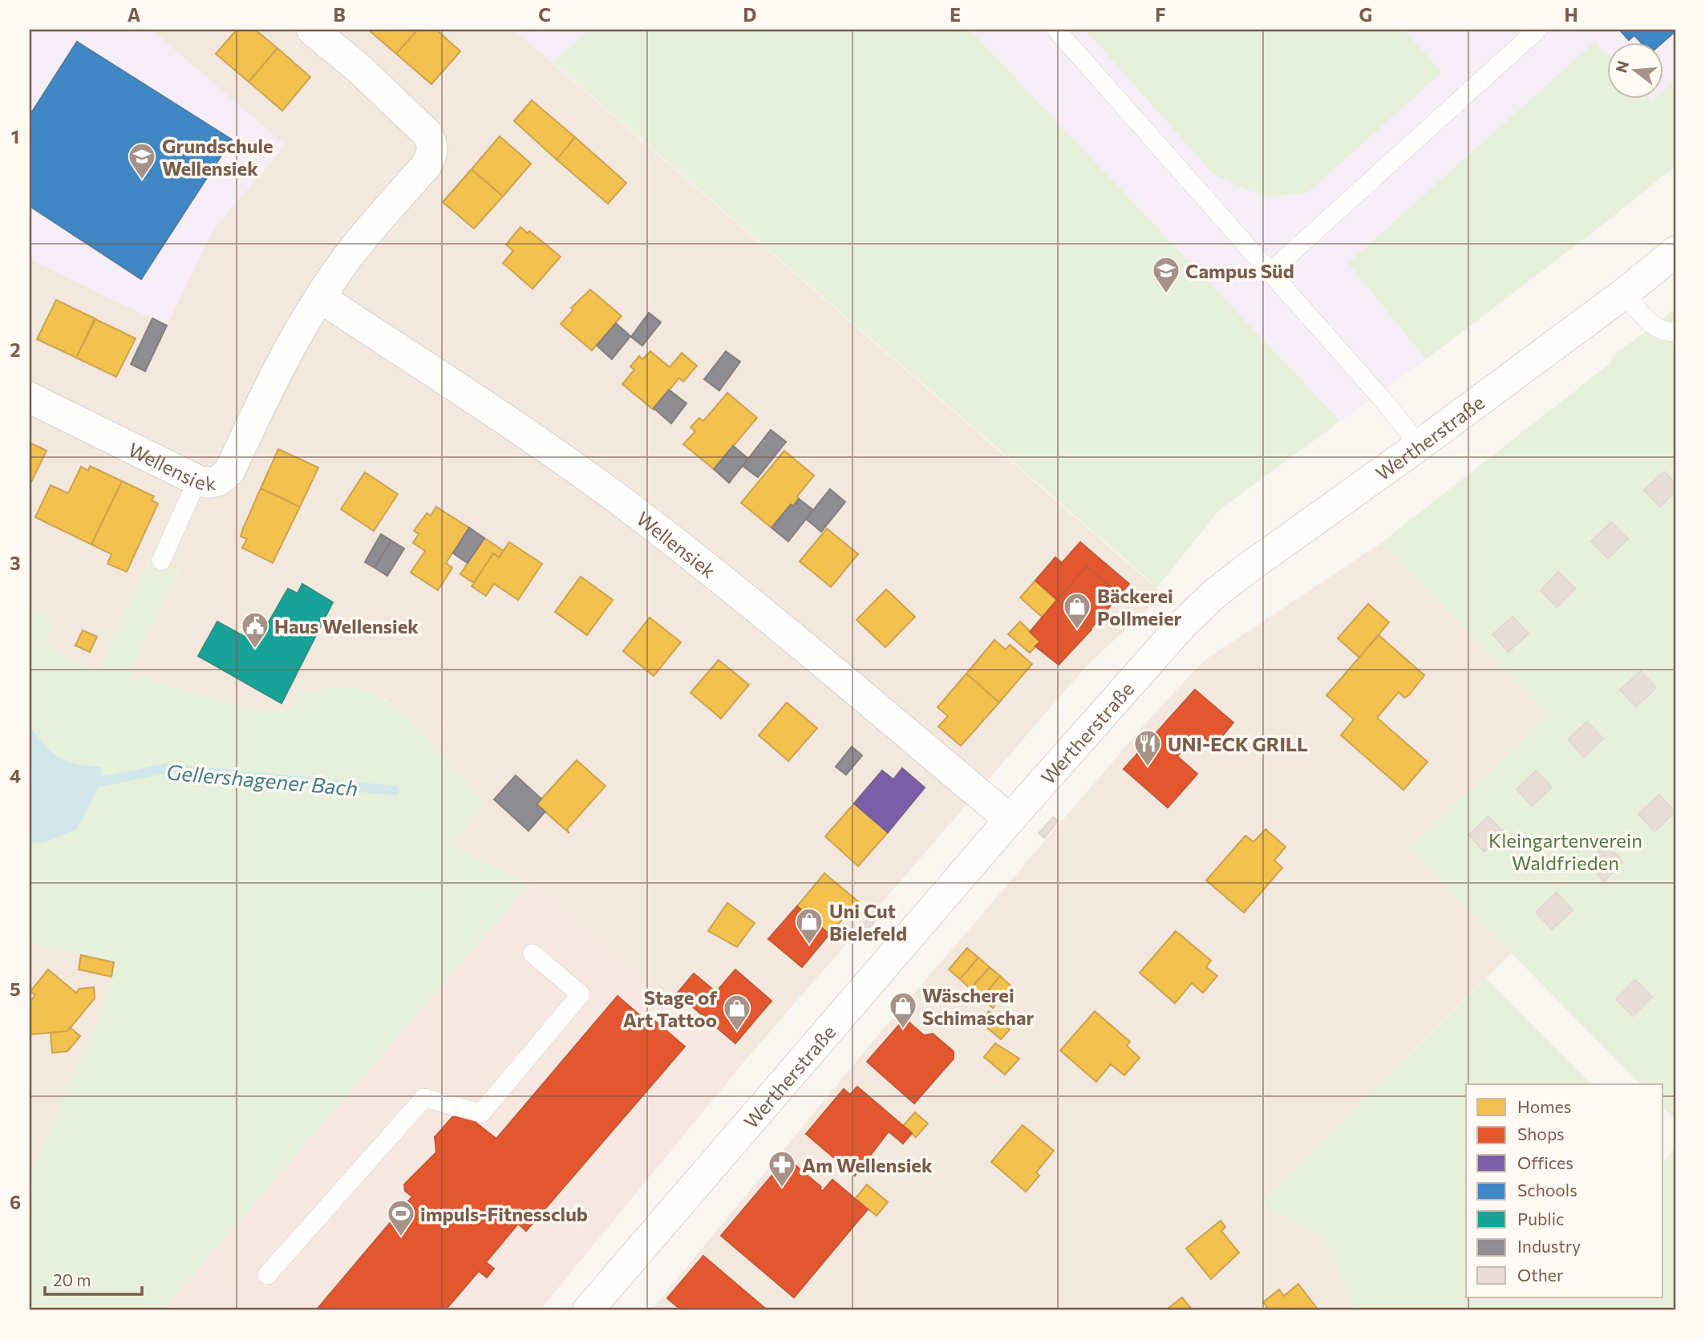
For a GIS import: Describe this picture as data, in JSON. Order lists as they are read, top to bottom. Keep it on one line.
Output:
{"streets":{"street":["Wertherstraße","Wellensiek"]},"crossings":[["Wertherstraße","Wellensiek"]],"water":["Gellershagener Bach"],"parks":["Kleingartenverein Waldfrieden"],"places":{"school or university":["Grundschule Wellensiek","Campus Süd"],"shop":["Bäckerei Pollmeier","Uni Cut Bielefeld","Wäscherei Schimaschar","Stage of Art Tattoo"],"public building":["Haus Wellensiek"],"restaurant":["UNI-ECK GRILL"],"pharmacy":["Am Wellensiek"],"sports":["impuls-Fitnessclub"]},"legend":["Homes","Shops","Offices","Schools","Public","Industry","Other"],"scale_bar":"20 m","north":"left","grid":{"columns":["A","B","C","D","E","F","G","H"],"rows":["1","2","3","4","5","6"]}}
